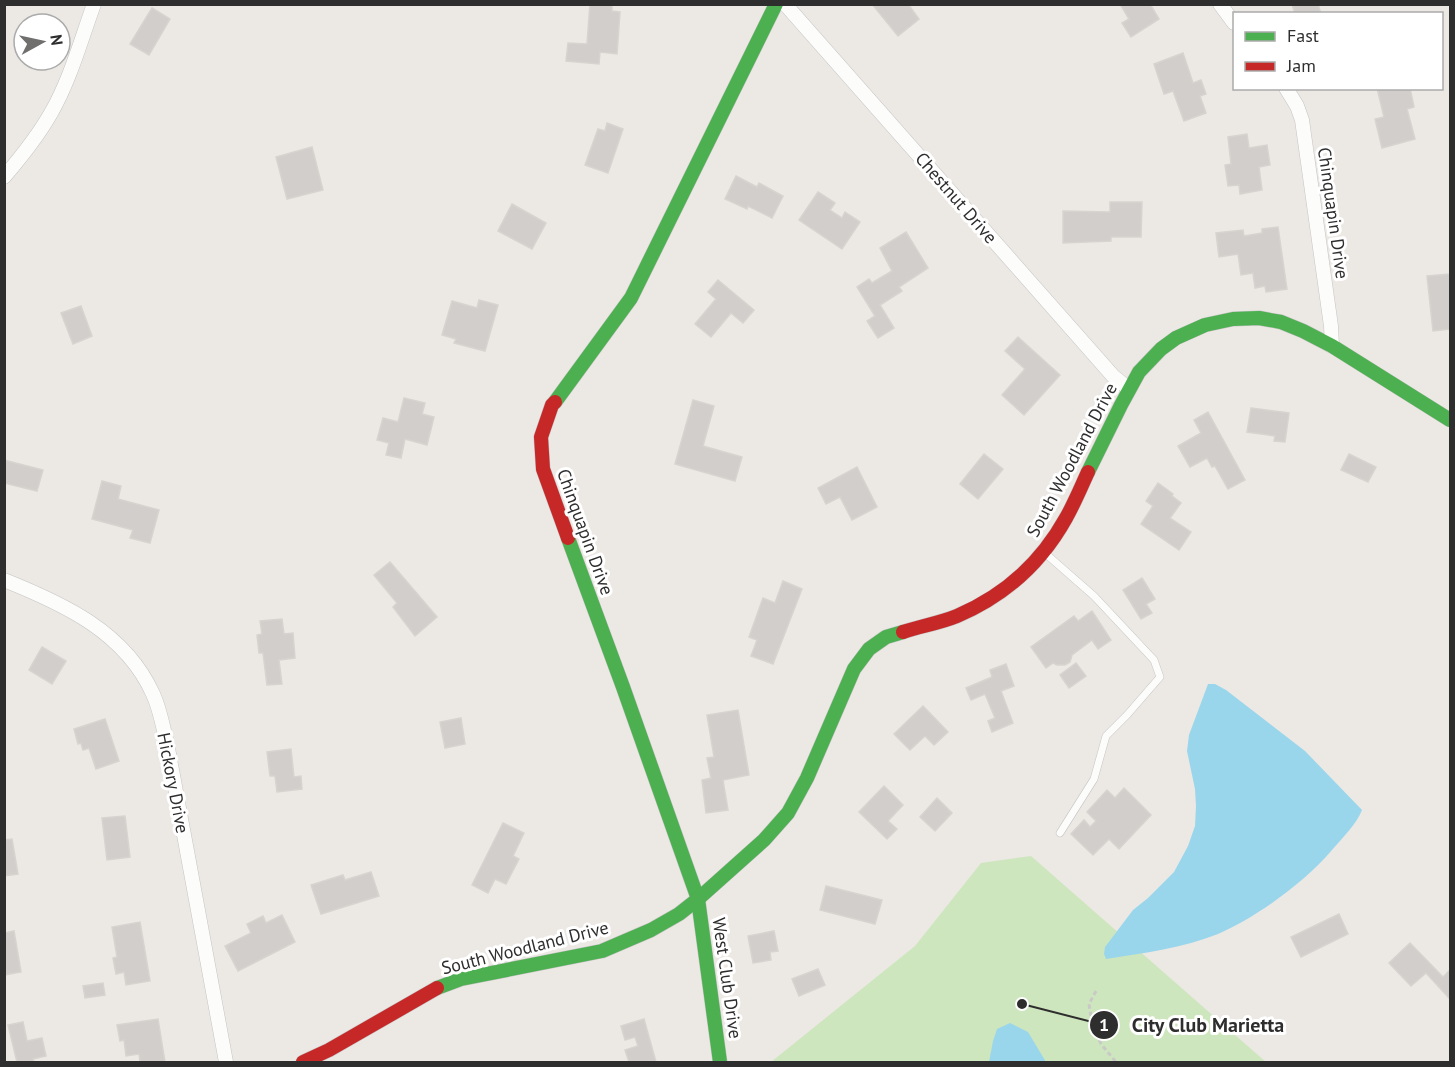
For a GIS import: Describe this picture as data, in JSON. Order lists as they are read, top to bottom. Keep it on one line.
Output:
{"streets":{"street":["Chestnut Drive","Chinquapin Drive","South Woodland Drive","Hickory Drive","West Club Drive"]},"crossings":[["Chestnut Drive","South Woodland Drive"],["Chinquapin Drive","South Woodland Drive"],["Chinquapin Drive","West Club Drive"],["South Woodland Drive","West Club Drive"]],"places":["City Club Marietta"],"legend":["Fast","Jam"],"north":"right"}
